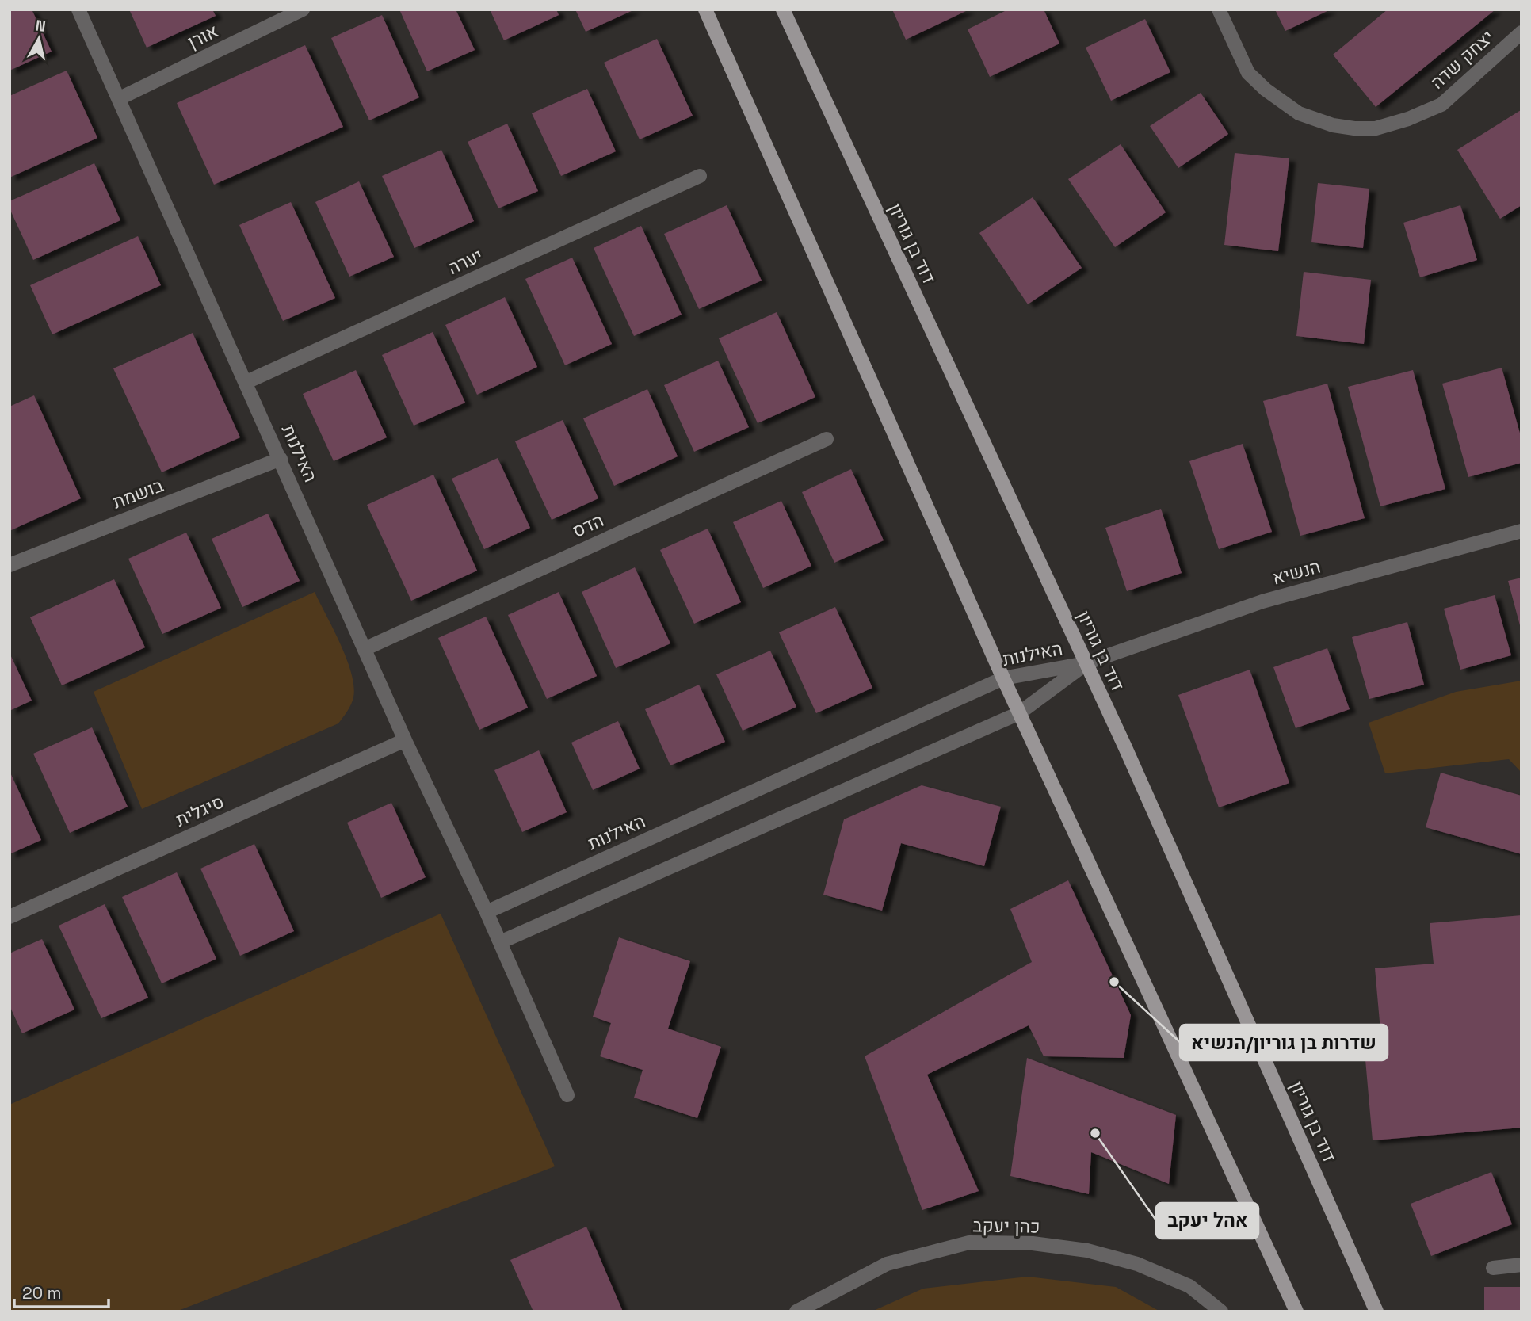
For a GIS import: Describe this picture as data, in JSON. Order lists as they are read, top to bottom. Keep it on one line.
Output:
{"streets":{"main road":["דוד בן גוריון"],"street":["אורן","יצחק שדה","יערה","האילנות","בושמת","הדס","הנשיא","סיגלית","כהן יעקב"]},"crossings":[["אורן","האילנות"],["דוד בן גוריון","האילנות"],["דוד בן גוריון","הנשיא"],["יערה","האילנות"],["האילנות","בושמת"],["האילנות","הדס"],["האילנות","הנשיא"],["האילנות","סיגלית"]],"places":["שדרות בן גוריון/הנשיא","אהל יעקב"],"scale_bar":"20 m","north":"top"}
